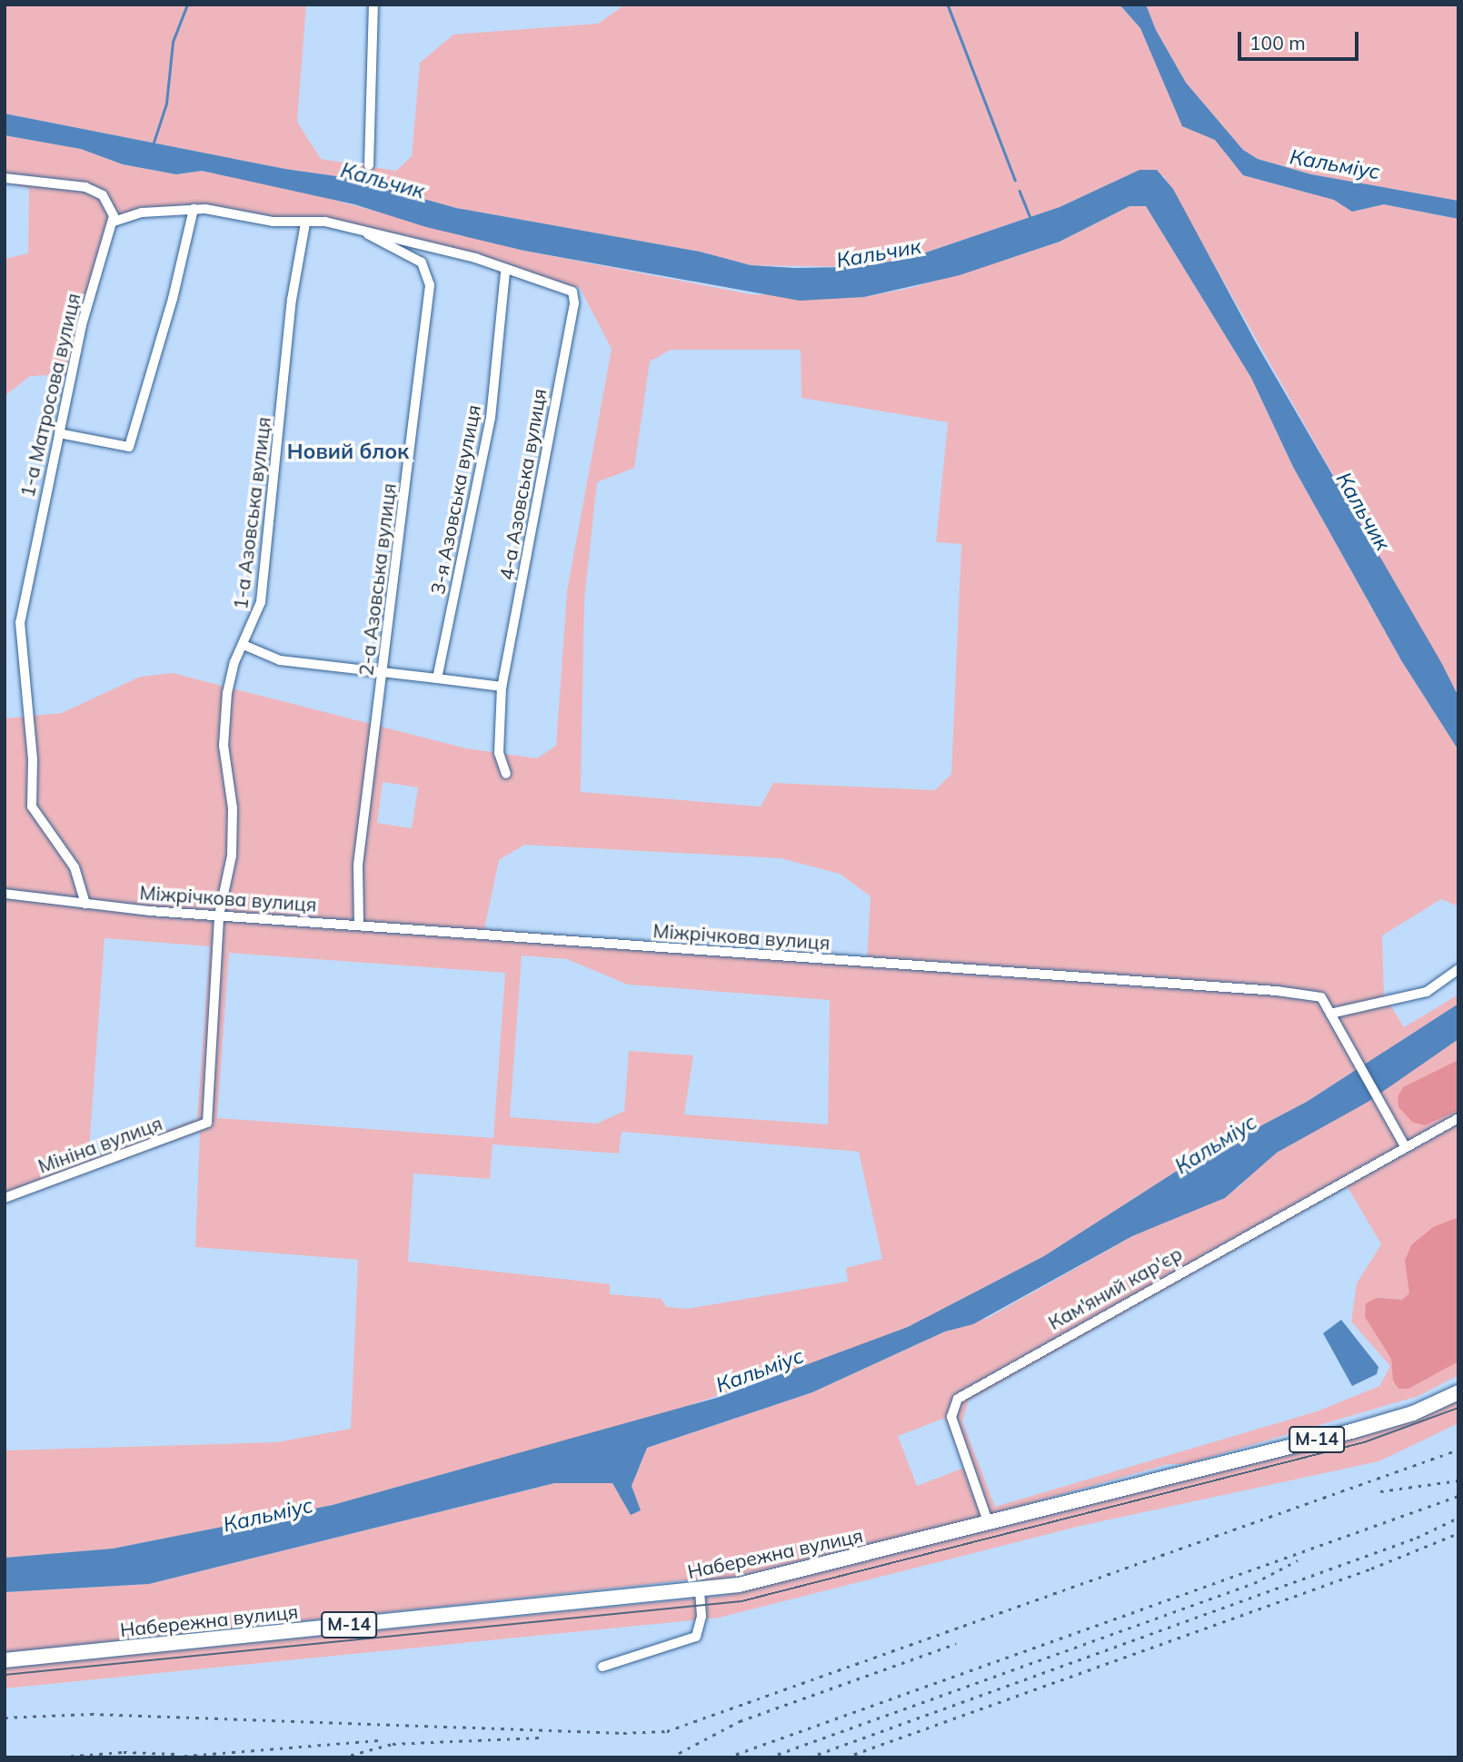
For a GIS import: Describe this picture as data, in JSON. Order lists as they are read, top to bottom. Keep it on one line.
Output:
{"streets":{"highway":["М-14","Набережна вулиця"],"street":["1-а Матросова вулиця","4-а Азовська вулиця","3-я Азовська вулиця","1-а Азовська вулиця","2-а Азовська вулиця","Міжрічкова вулиця","Мініна вулиця","Кам'яний кар'єр"]},"crossings":[["1-а Матросова вулиця","Міжрічкова вулиця"],["4-а Азовська вулиця","3-я Азовська вулиця"],["1-а Азовська вулиця","Міжрічкова вулиця"],["1-а Азовська вулиця","Мініна вулиця"],["2-а Азовська вулиця","Міжрічкова вулиця"],["Кам'яний кар'єр","Набережна вулиця"]],"districts":["Новий блок"],"water":["Кальміус","Кальчик"],"scale_bar":"100 m"}
